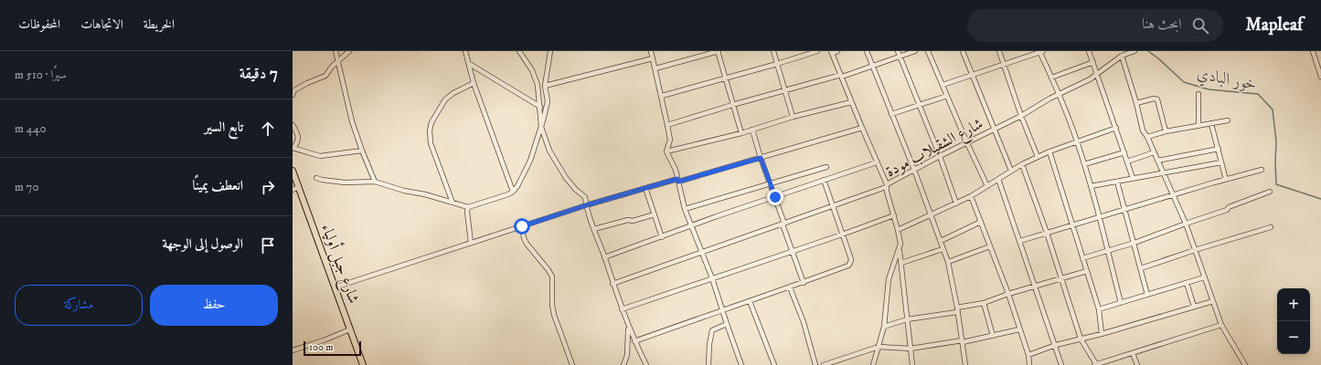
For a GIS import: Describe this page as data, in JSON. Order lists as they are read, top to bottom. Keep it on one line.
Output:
{"streets":{"highway":["شارع جبل أولياء"],"street":["شارع الشقيلاب مودة"]},"water":["خور البادي"],"scale_bar":"100 m","page":{"header":"Mapleaf","search":"ابحث هنا","nav":["الخريطة","الاتجاهات","المحفوظات"],"heading":["7 دقيقة","سيرًا · 510 m"],"list":[["تابع السير","440 m"],["انعطف يمينًا","70 m"],"الوصول إلى الوجهة"],"buttons":["حفظ","مشاركة"],"map_buttons":["+","−"],"scale":"100 m"}}
